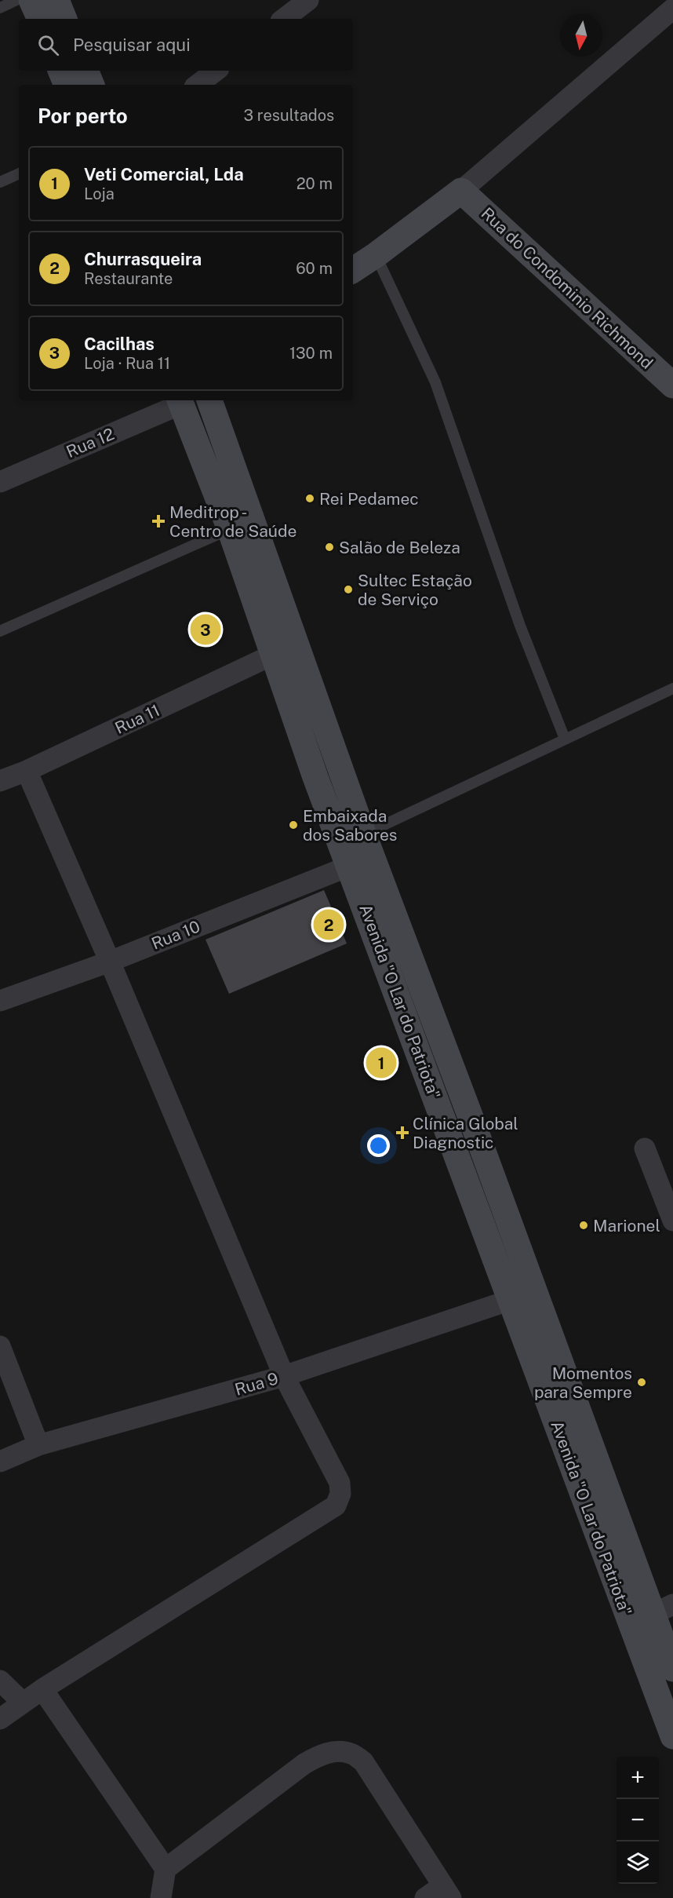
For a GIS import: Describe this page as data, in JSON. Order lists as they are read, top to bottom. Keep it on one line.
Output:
{"streets":{"main road":["Rua do Condominio Richmond","Avenida \"O Lar do Patriota\""],"street":["Rua 12","Rua 11","Rua 10","Rua 9"]},"crossings":[["Rua 12","Avenida \"O Lar do Patriota\""],["Rua 11","Avenida \"O Lar do Patriota\""],["Rua 10","Avenida \"O Lar do Patriota\""],["Avenida \"O Lar do Patriota\"","Rua 9"]],"places":{"other":["Rei Pedamec","Salão de Beleza","Sultec Estação de Serviço","Embaixada dos Sabores","Marionel","Momentos para Sempre"],"health":["Meditrop - Centro de Saúde","Clínica Global Diagnostic"]},"north":"bottom","page":{"search":"Pesquisar aqui","heading":["Por perto","3 resultados"],"list":[{"mark":"1","name":"Veti Comercial, Lda","note":"Loja","value":"20 m"},{"mark":"2","name":"Churrasqueira","note":"Restaurante","value":"60 m"},{"mark":"3","name":"Cacilhas","note":"Loja · Rua 11","value":"130 m"}],"pins":["3","2","1"],"map_buttons":["+","−"]}}
